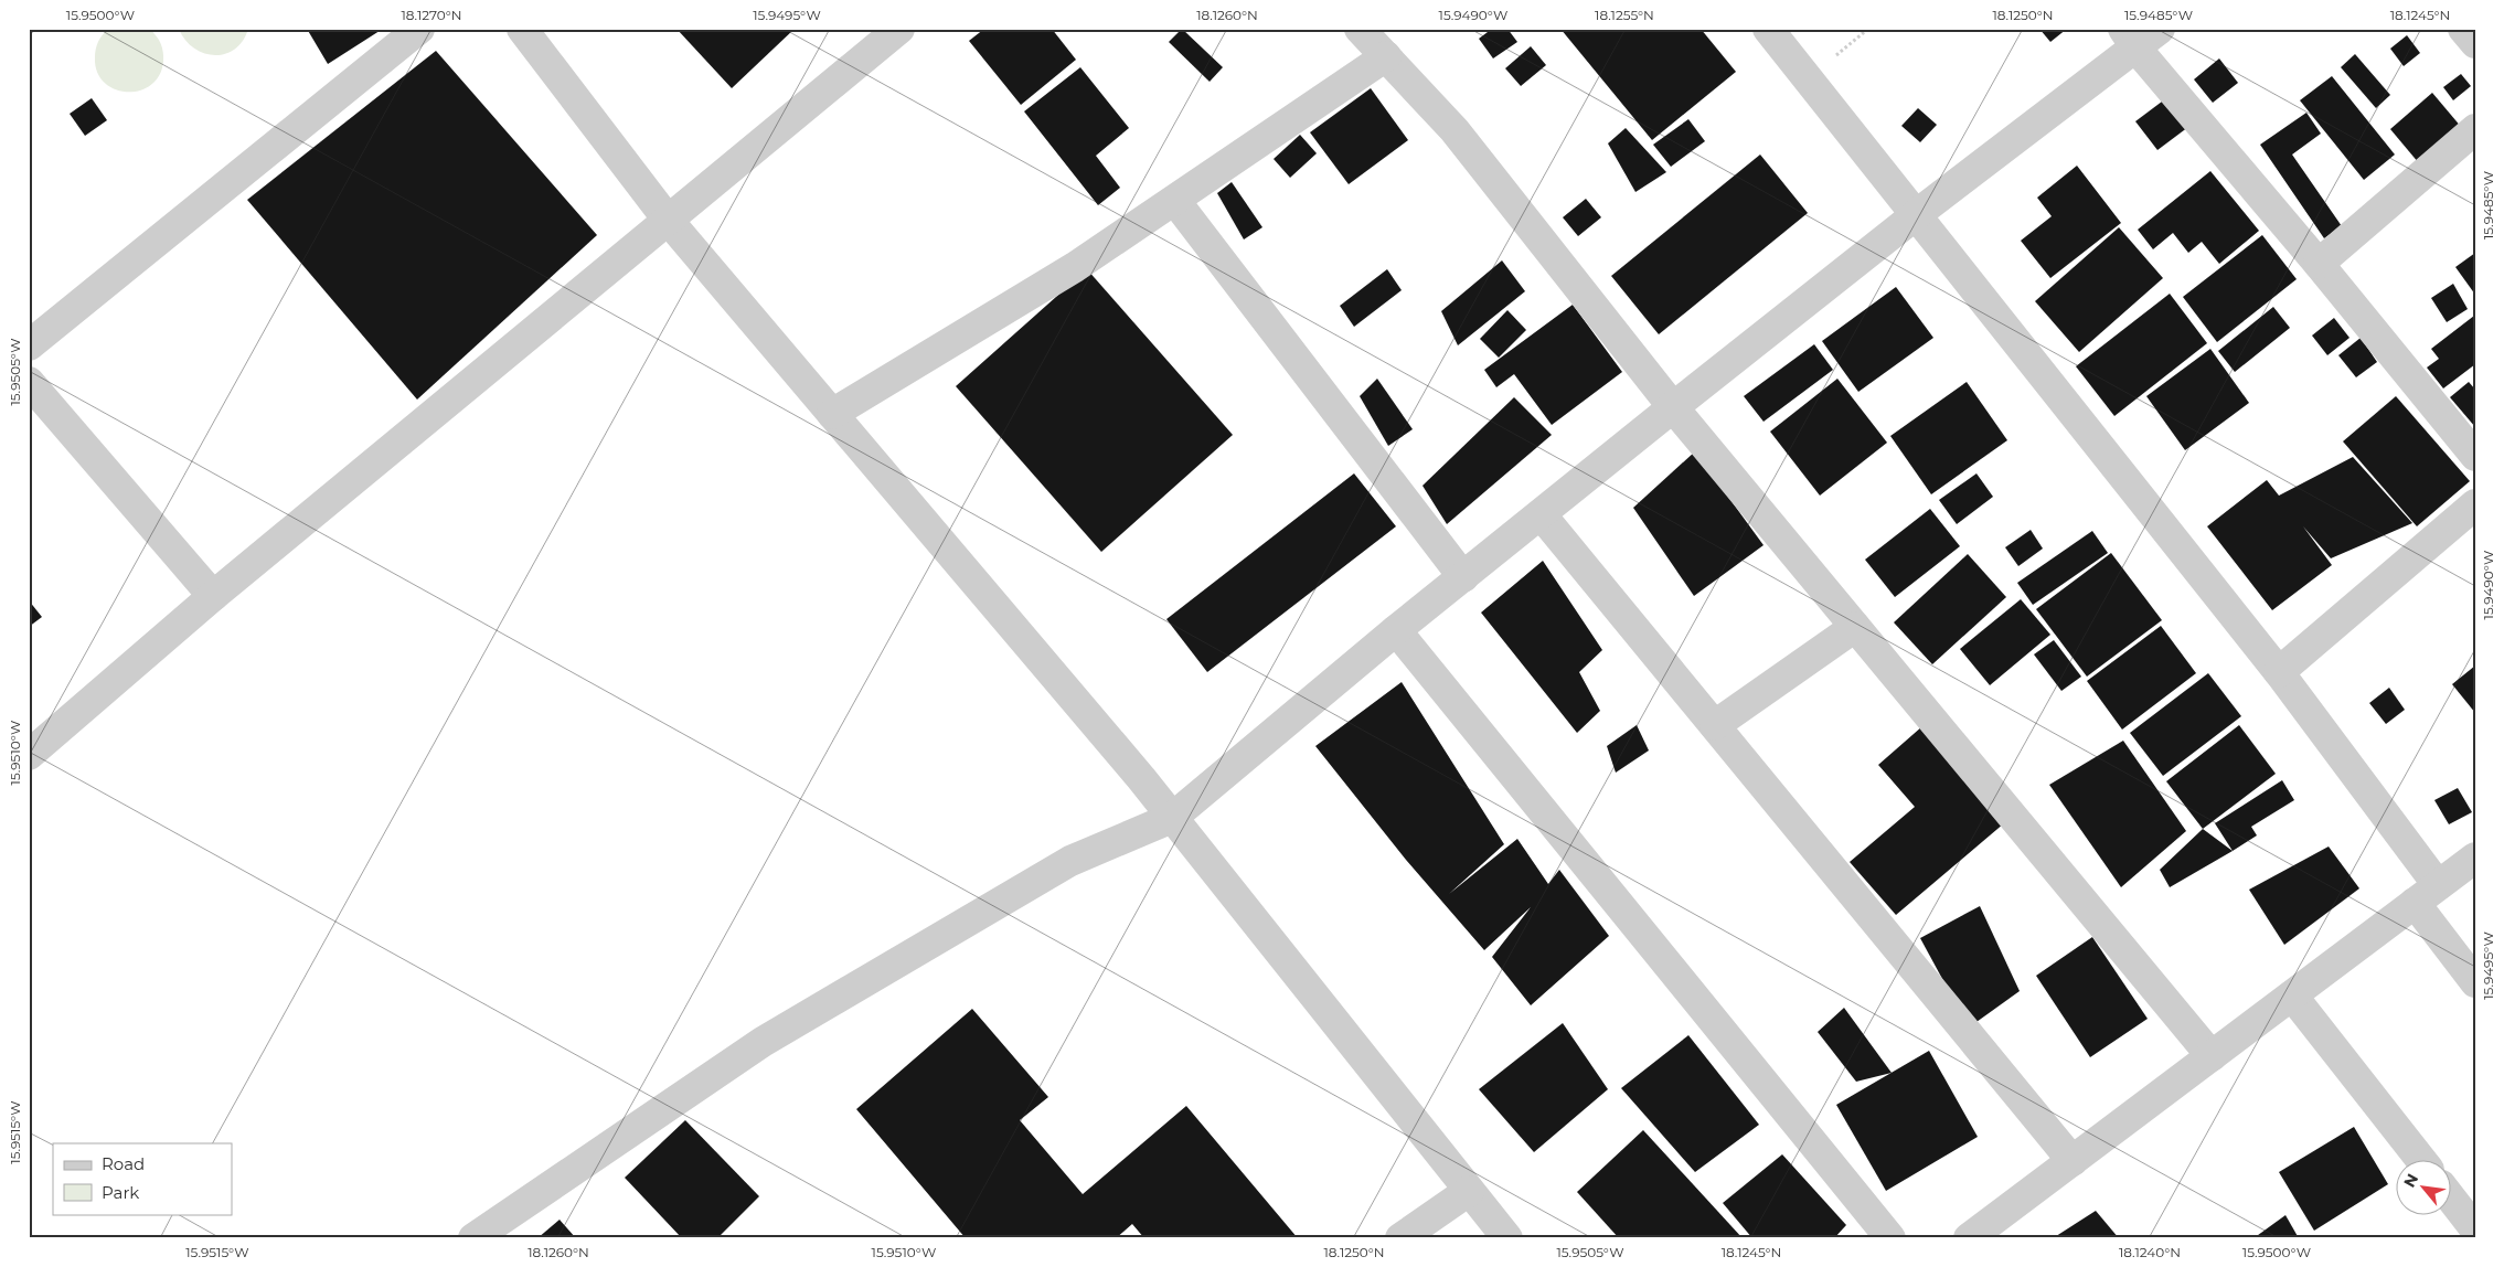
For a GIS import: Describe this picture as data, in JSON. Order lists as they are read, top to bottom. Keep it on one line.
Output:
{"legend":["Road","Park"],"north":"top left","coordinates":["15.9500°W","18.1270°N","15.9495°W","18.1260°N","15.9490°W","18.1255°N","18.1250°N","15.9485°W","18.1245°N","15.9505°W","15.9510°W","15.9515°W","18.1240°N"]}
